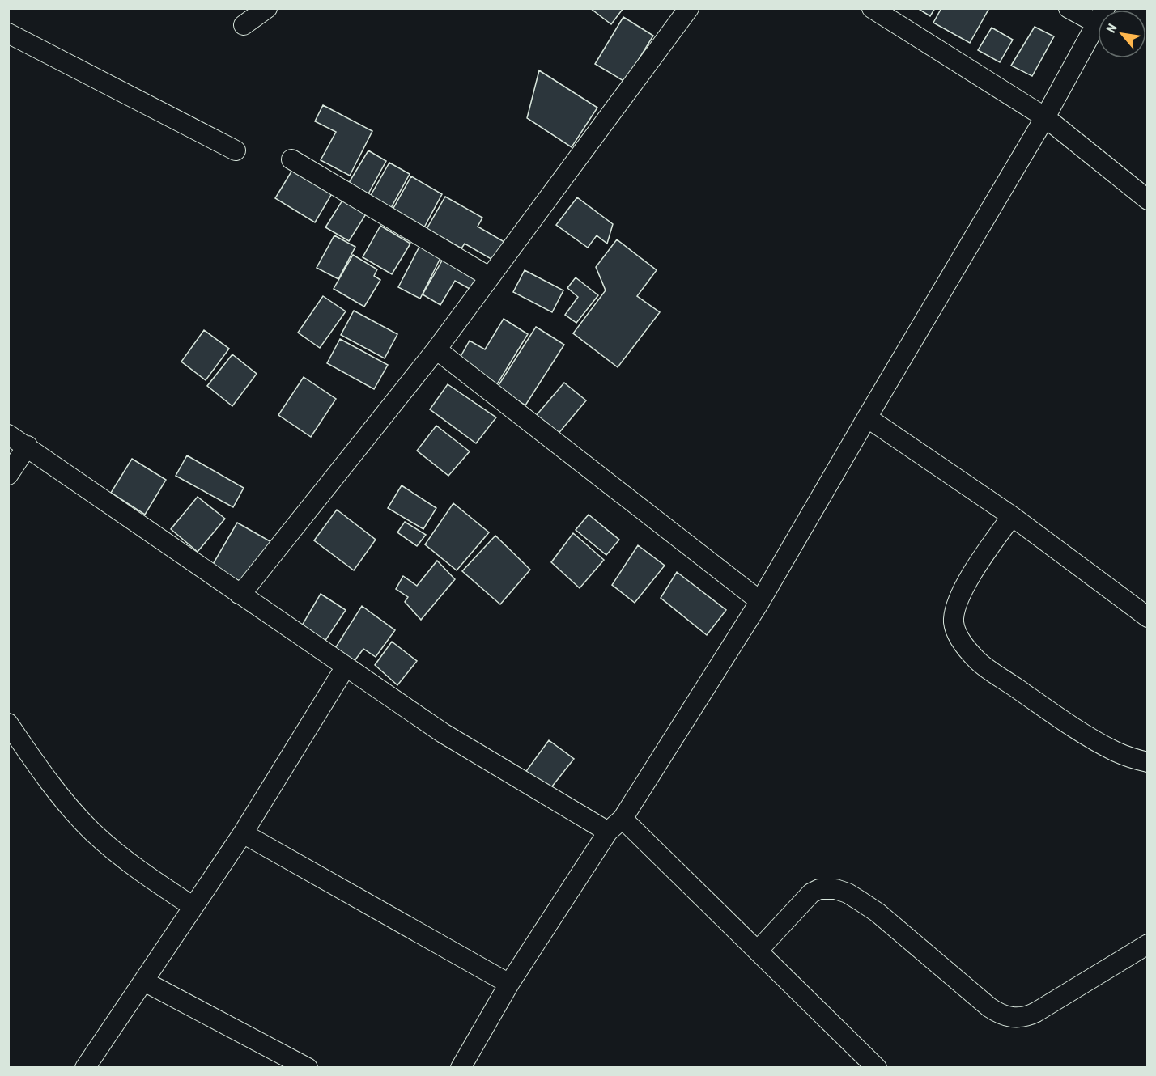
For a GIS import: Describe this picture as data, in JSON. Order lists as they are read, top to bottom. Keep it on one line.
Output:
{"north":"top left"}
